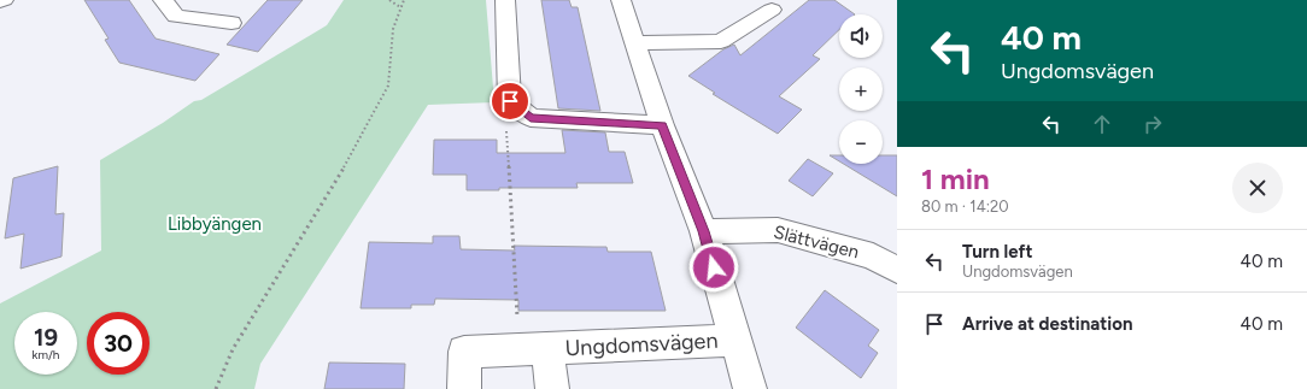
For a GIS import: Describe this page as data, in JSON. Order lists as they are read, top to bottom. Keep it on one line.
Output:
{"streets":{"street":["Slättvägen","Ungdomsvägen"]},"crossings":[["Slättvägen","Ungdomsvägen"]],"parks":["Libbyängen"],"page":{"turn":["40 m","Ungdomsvägen"],"map_buttons":["+","−"],"heading":["1 min","80 m · 14:20"],"list":[{"name":"Turn left","note":"Ungdomsvägen","value":"40 m"},{"name":"Arrive at destination","value":"40 m"}],"speed":"19 km/h","limit":"30"}}
